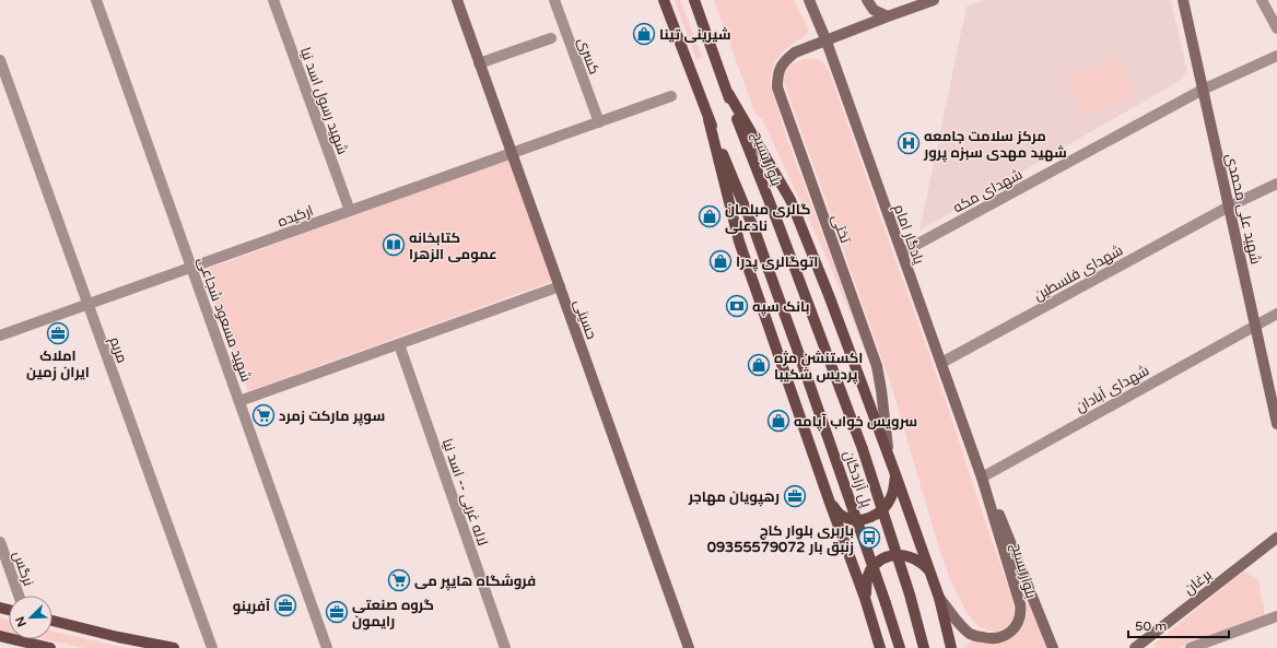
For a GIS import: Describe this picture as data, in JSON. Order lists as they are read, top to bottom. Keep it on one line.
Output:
{"streets":{"main road":["بلوار بسیج","پل آزادگان"],"street":["کسری","شهید رسول اسد نیا","شهدای مکه","شهید علی محمدی","ارکیده","تختی","یادگار امام","شهدای فلسطین","شهید مسعود شجاعی","حسینی","مریم","شهدای آبادان","لاله غربی -- اسد نیا","نرگس","برغان"]},"crossings":[["کسری","ارکیده"],["شهید رسول اسد نیا","ارکیده"],["بلوار بسیج","یادگار امام"],["بلوار بسیج","شهدای آبادان"],["بلوار بسیج","پل آزادگان"],["شهدای مکه","شهید علی محمدی"],["شهدای مکه","یادگار امام"],["شهید علی محمدی","شهدای فلسطین"],["شهید علی محمدی","شهدای آبادان"],["ارکیده","شهید مسعود شجاعی"],["ارکیده","حسینی"],["ارکیده","مریم"],["تختی","یادگار امام"],["یادگار امام","شهدای فلسطین"],["یادگار امام","شهدای آبادان"]],"places":{"shop":["شیرینی تینا","گالری مبلمان نادعلی","اتوگالری پدرا","اکستنشن مژه پردیس شکیبا","سرویس خواب آپامه"],"hospital":["مرکز سلامت جامعه شهید مهدی سبزه پرور"],"library":["کتابخانه عمومی الزهرا"],"bank":["بانک سپه"],"office":["املاک ایران زمین","رهپویان مهاجر","آفرینو","گروه صنعتی رایمون"],"supermarket":["سوپر مارکت زمرد","فروشگاه هایپر می"],"bus stop":["باربری بلوار کاج زنبق بار 09355579072"]},"scale_bar":"50 m","north":"bottom left"}
